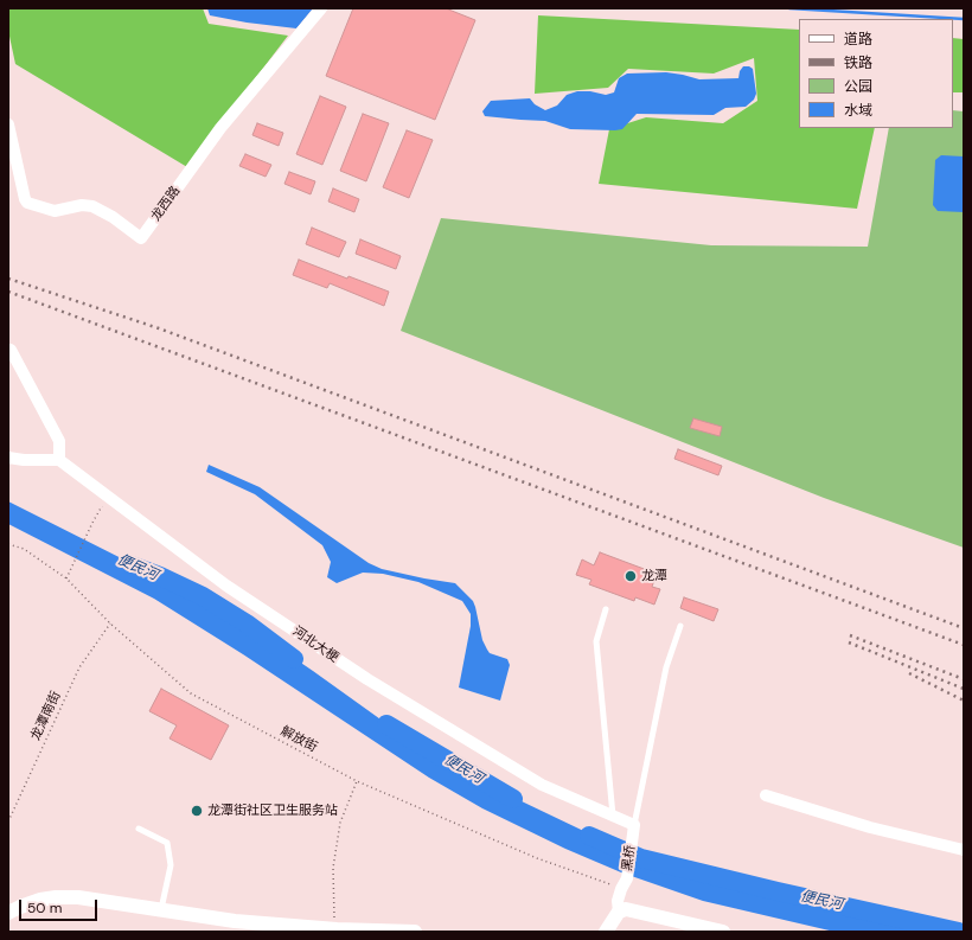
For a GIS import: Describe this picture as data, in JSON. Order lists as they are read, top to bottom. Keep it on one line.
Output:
{"streets":{"street":["龙西路","河北大梗","黑桥"],"path":["龙潭南街","解放街"]},"crossings":[["河北大梗","黑桥"],["龙潭南街","解放街"],["解放街","黑桥"]],"water":["便民河"],"places":["龙潭","龙潭街社区卫生服务站"],"legend":["道路","铁路","公园","水域"],"scale_bar":"50 m"}
